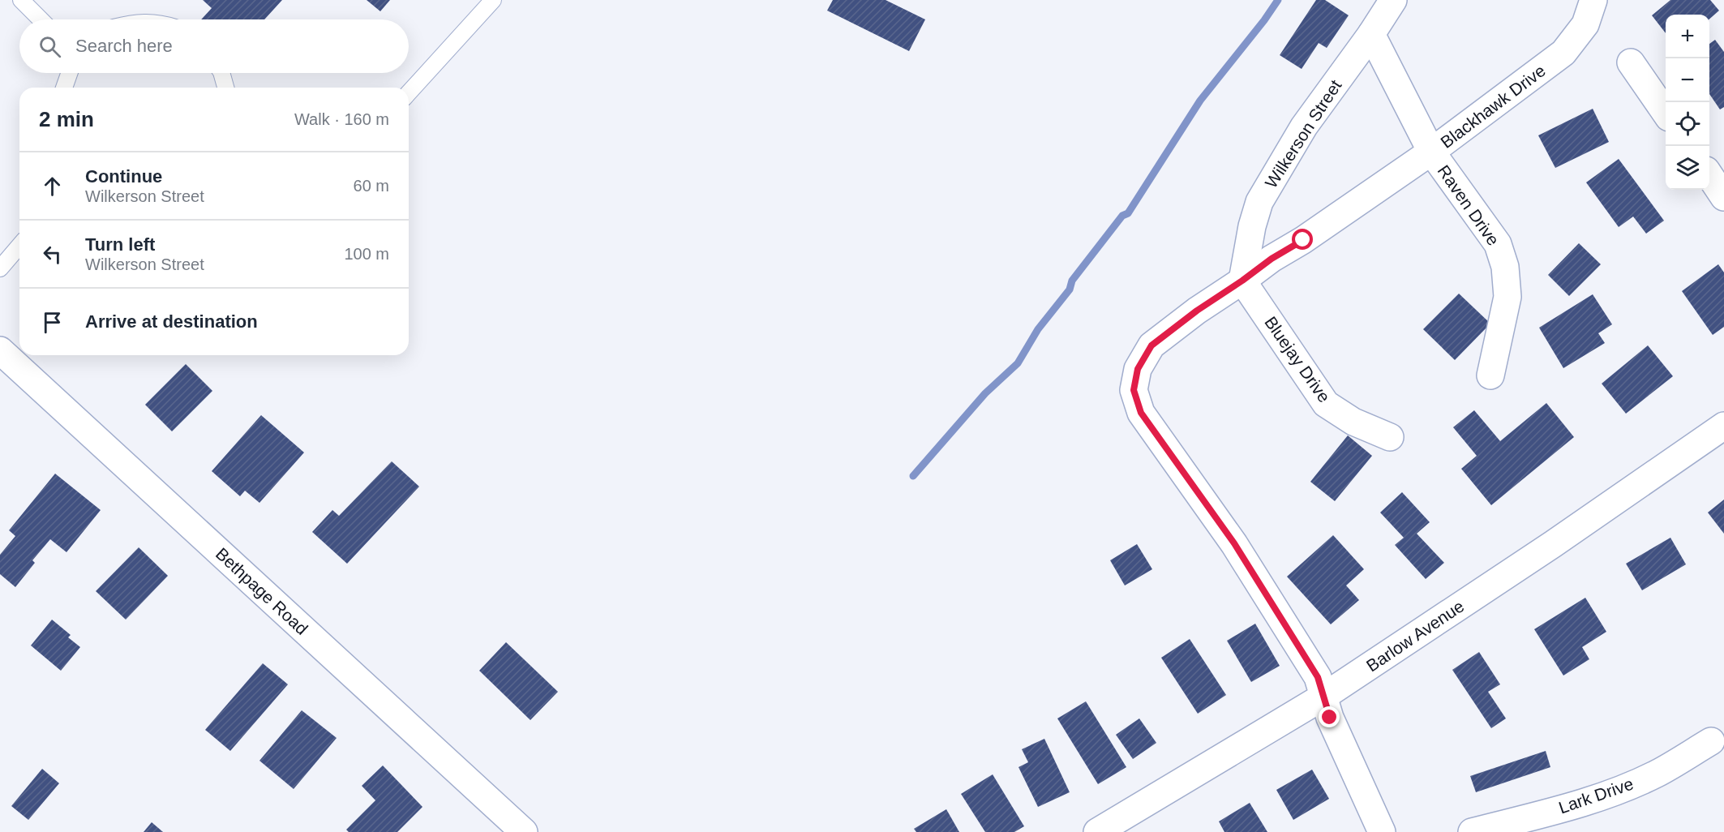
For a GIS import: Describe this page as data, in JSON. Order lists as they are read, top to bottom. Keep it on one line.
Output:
{"streets":{"street":["Blackhawk Drive","Wilkerson Street","Raven Drive","Bluejay Drive","Bethpage Road","Barlow Avenue","Lark Drive"]},"crossings":[["Blackhawk Drive","Wilkerson Street"],["Blackhawk Drive","Raven Drive"],["Wilkerson Street","Bluejay Drive"]],"page":{"map_buttons":["+","−"],"search":"Search here","heading":["2 min","Walk · 160 m"],"list":[["Continue","Wilkerson Street","60 m"],["Turn left","Wilkerson Street","100 m"],"Arrive at destination"]}}
